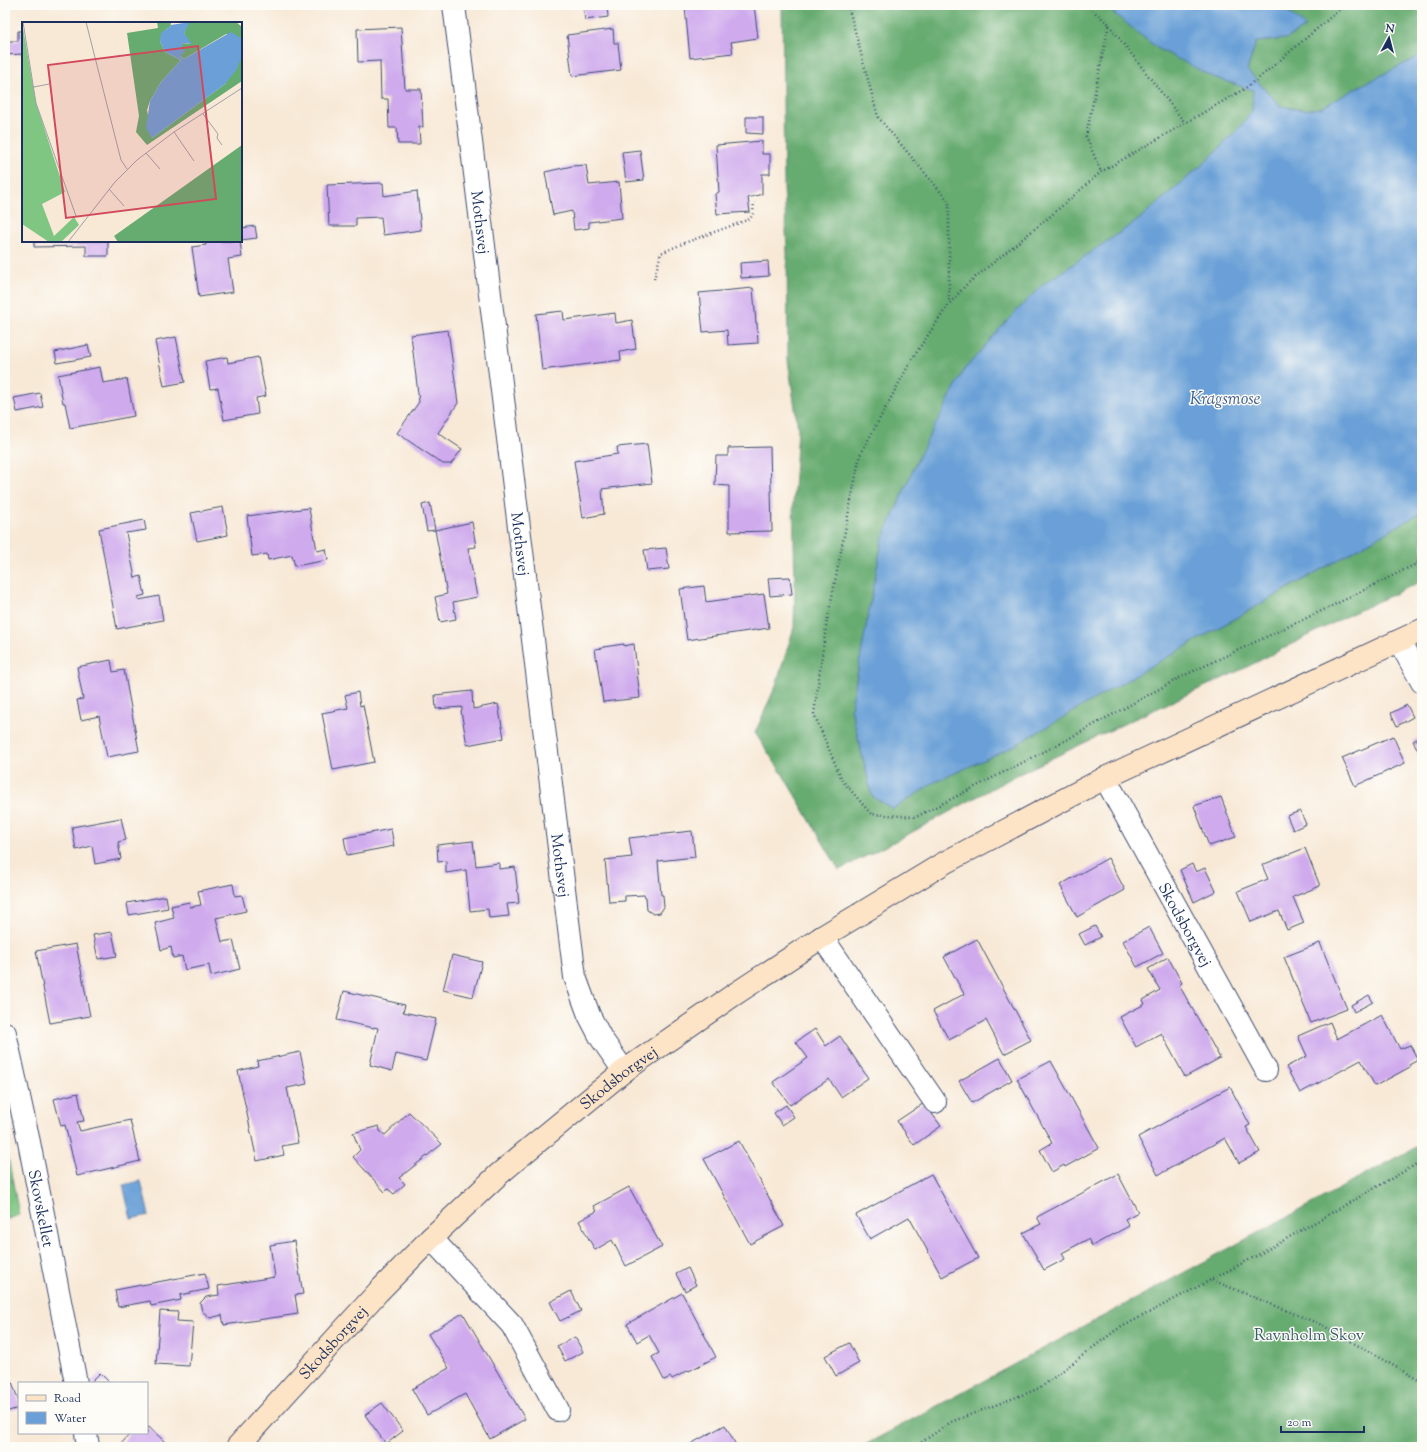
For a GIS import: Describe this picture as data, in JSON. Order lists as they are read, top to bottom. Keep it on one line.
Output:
{"streets":{"street":["Mothsvej","Skodsborgvej","Skovskellet"]},"crossings":[["Mothsvej","Skodsborgvej"]],"water":["Kragsmose"],"parks":["Ravnholm Skov"],"legend":["Road","Water"],"scale_bar":"20 m","north":"top"}
